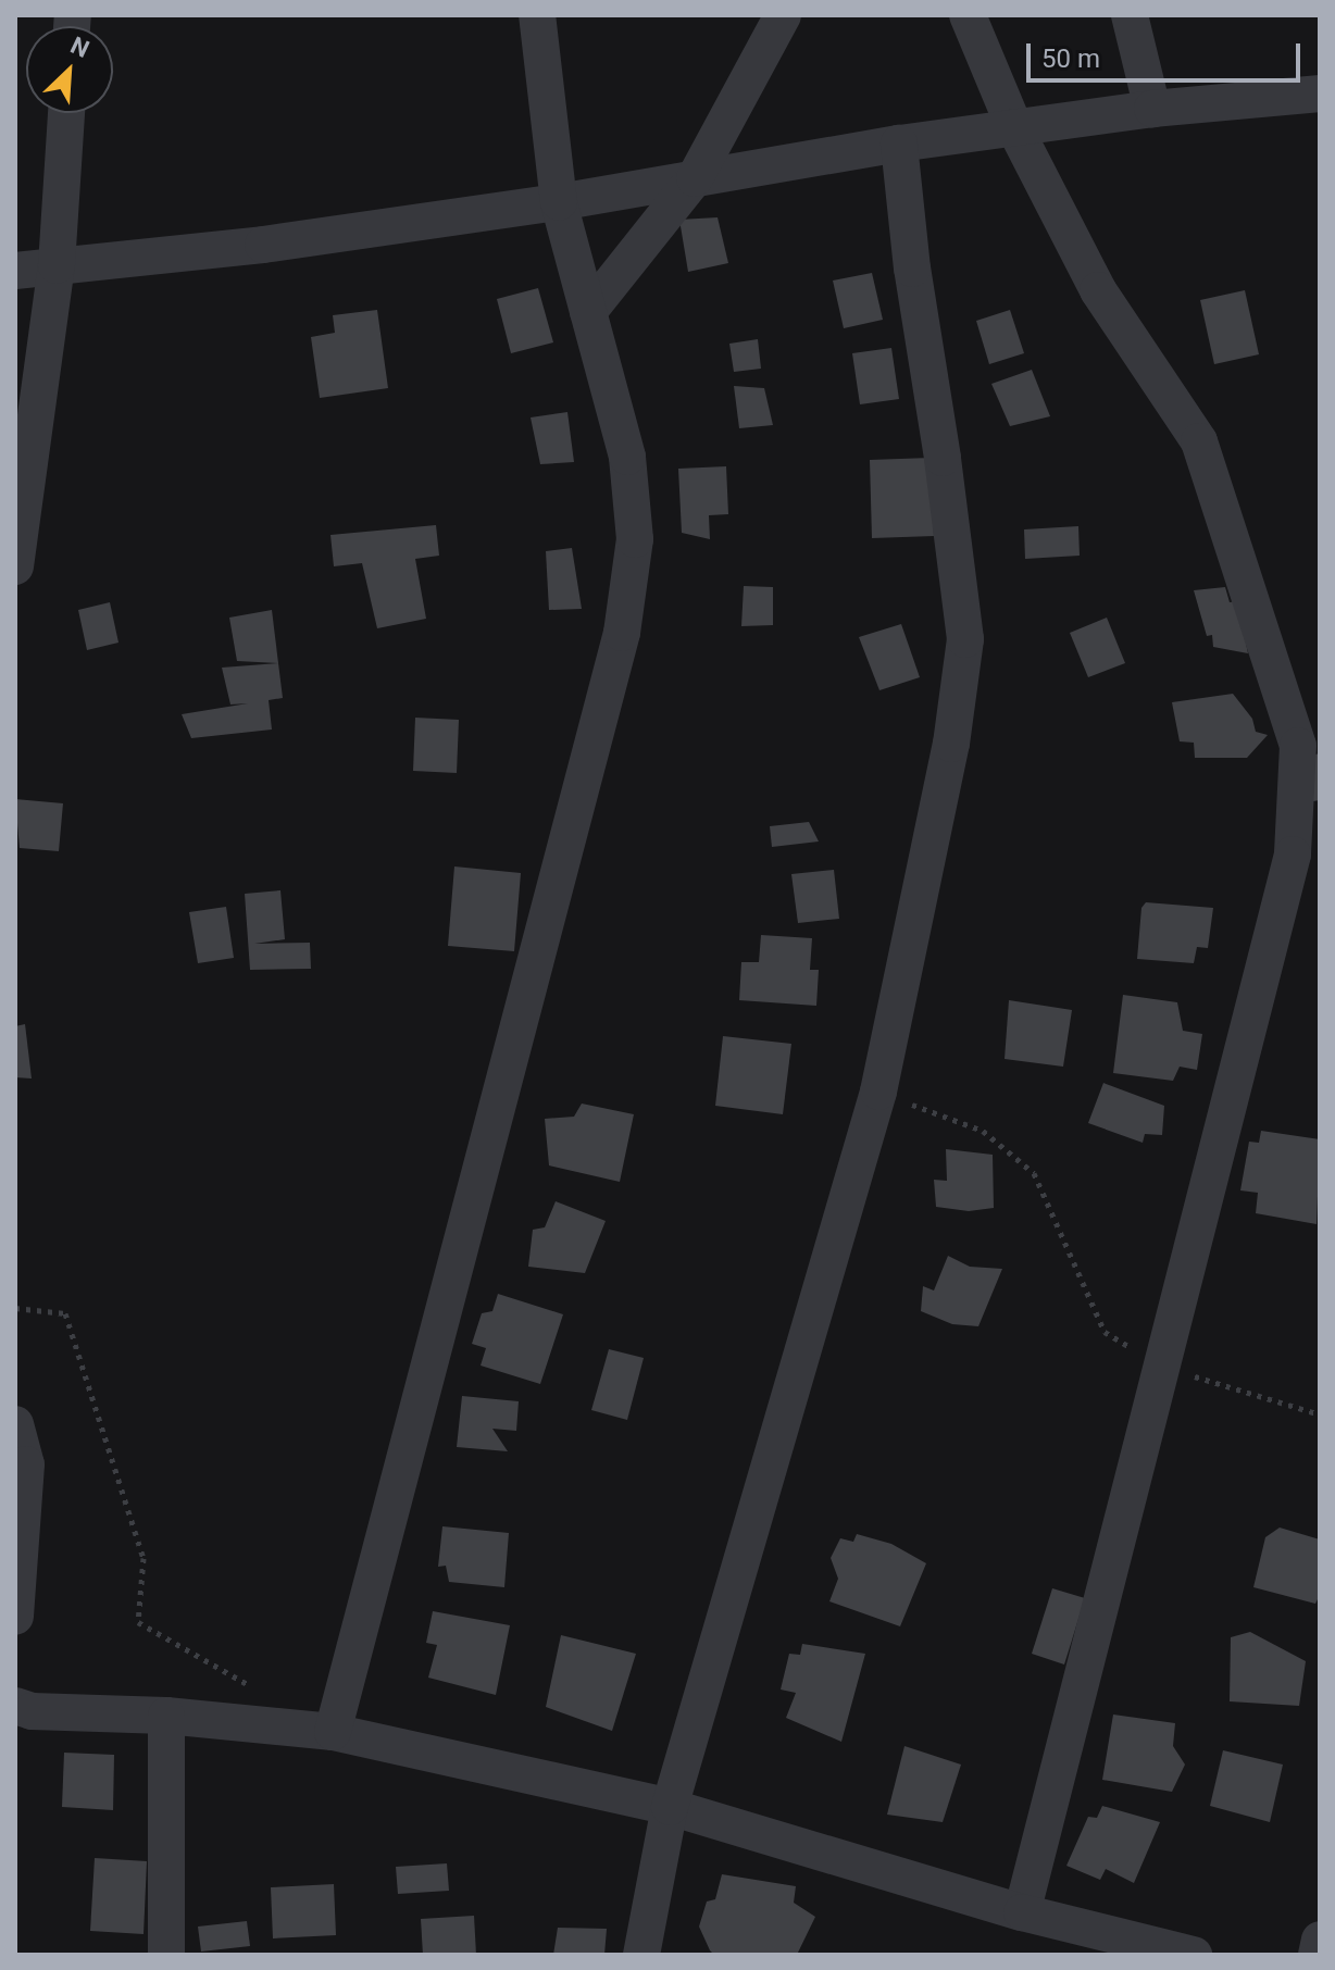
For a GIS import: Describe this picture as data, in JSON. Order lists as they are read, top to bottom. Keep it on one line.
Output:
{"scale_bar":"50 m","north":"top right"}
